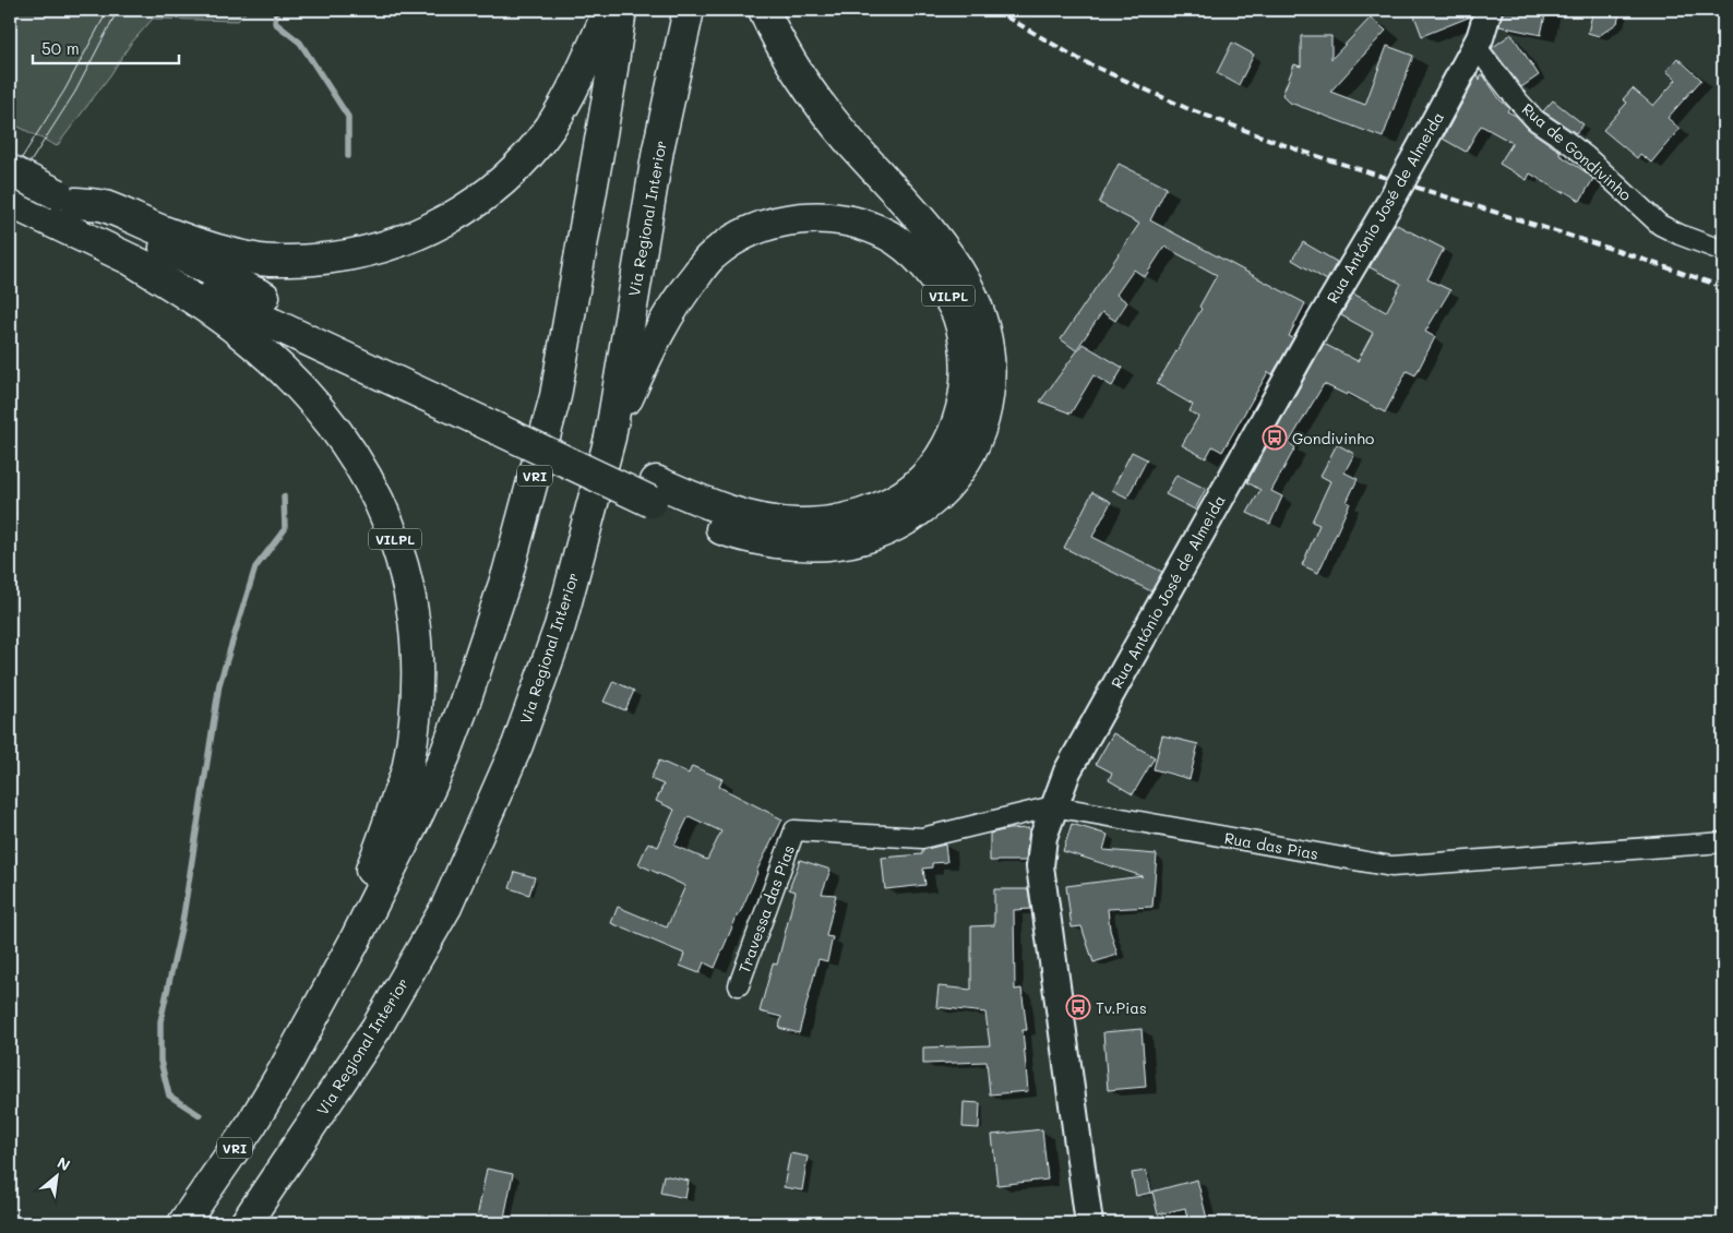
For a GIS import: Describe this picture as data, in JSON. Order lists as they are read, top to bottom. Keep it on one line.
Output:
{"streets":{"highway":["Via Regional Interior","VILPL","VRI"],"main road":["Rua António José de Almeida"],"street":["Rua de Gondivinho","Rua das Pias","Travessa das Pias"]},"crossings":[["Rua de Gondivinho","Rua António José de Almeida"],["Rua António José de Almeida","Rua das Pias"],["Via Regional Interior","VILPL"],["VILPL","VRI"],["Rua das Pias","Travessa das Pias"]],"places":{"bus stop":["Gondivinho","Tv.Pias"]},"scale_bar":"50 m","north":"top right"}
